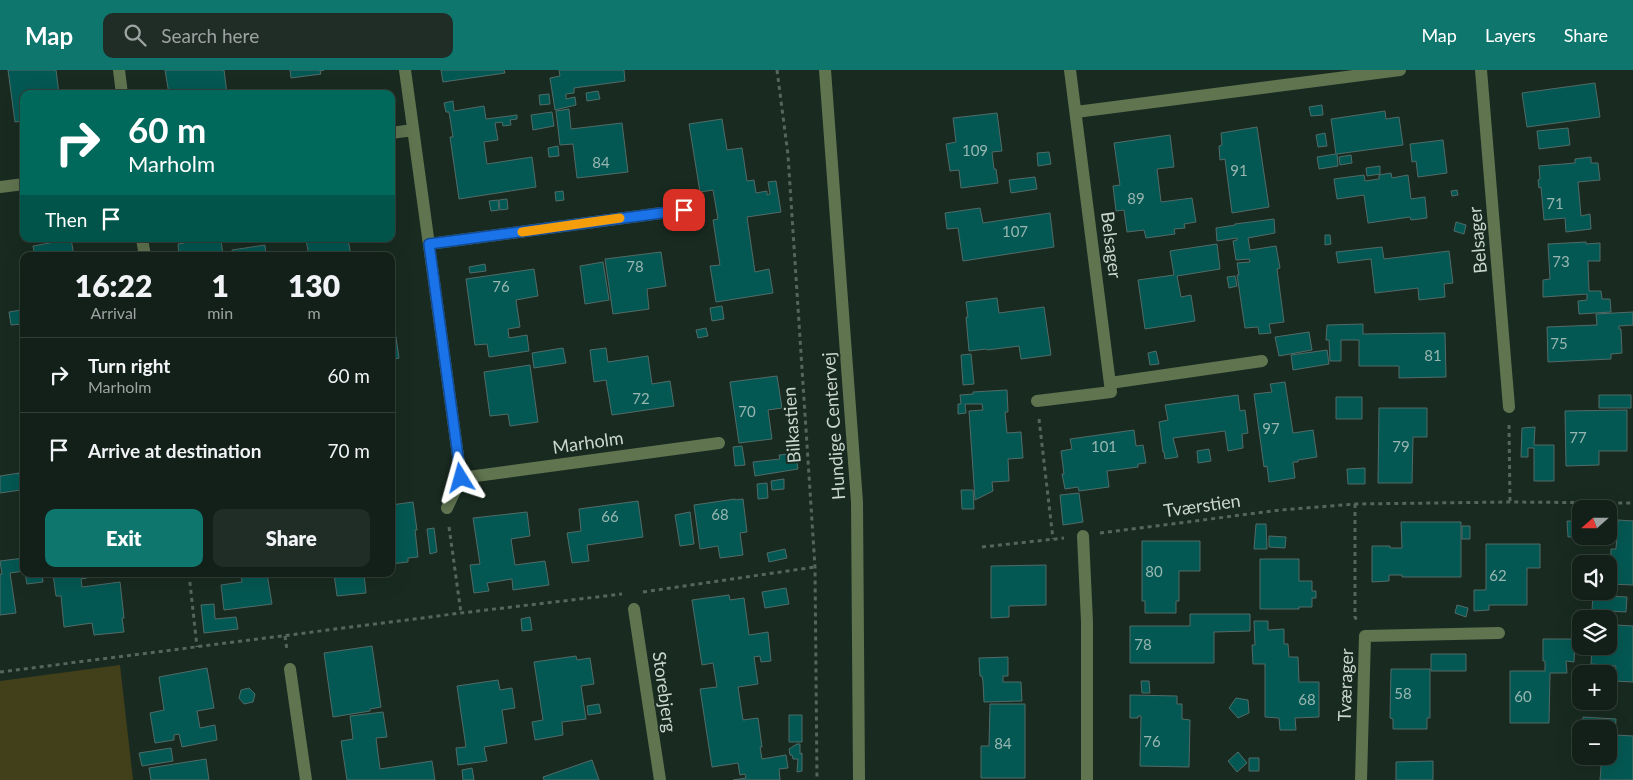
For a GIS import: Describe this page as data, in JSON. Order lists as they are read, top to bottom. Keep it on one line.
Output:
{"streets":{"street":["Belsager","Hundige Centervej","Marholm","Tværager","Storebjerg"],"path":["Bilkastien","Tværstien"]},"house_numbers":["109","84","91","89","71","107","73","78","76","75","81","72","70","97","77","101","79","68","66","80","62","78","58","60","68","76","84"],"north":"left","page":{"header":"Map","search":"Search here","nav":["Map","Layers","Share"],"turn":["60 m","Marholm"],"then":"Then","eta":["16:22","Arrival","1","min","130","m"],"list":[{"name":"Turn right","note":"Marholm","value":"60 m"},{"name":"Arrive at destination","value":"70 m"}],"buttons":["Exit","Share"],"map_buttons":["+","−"]}}
